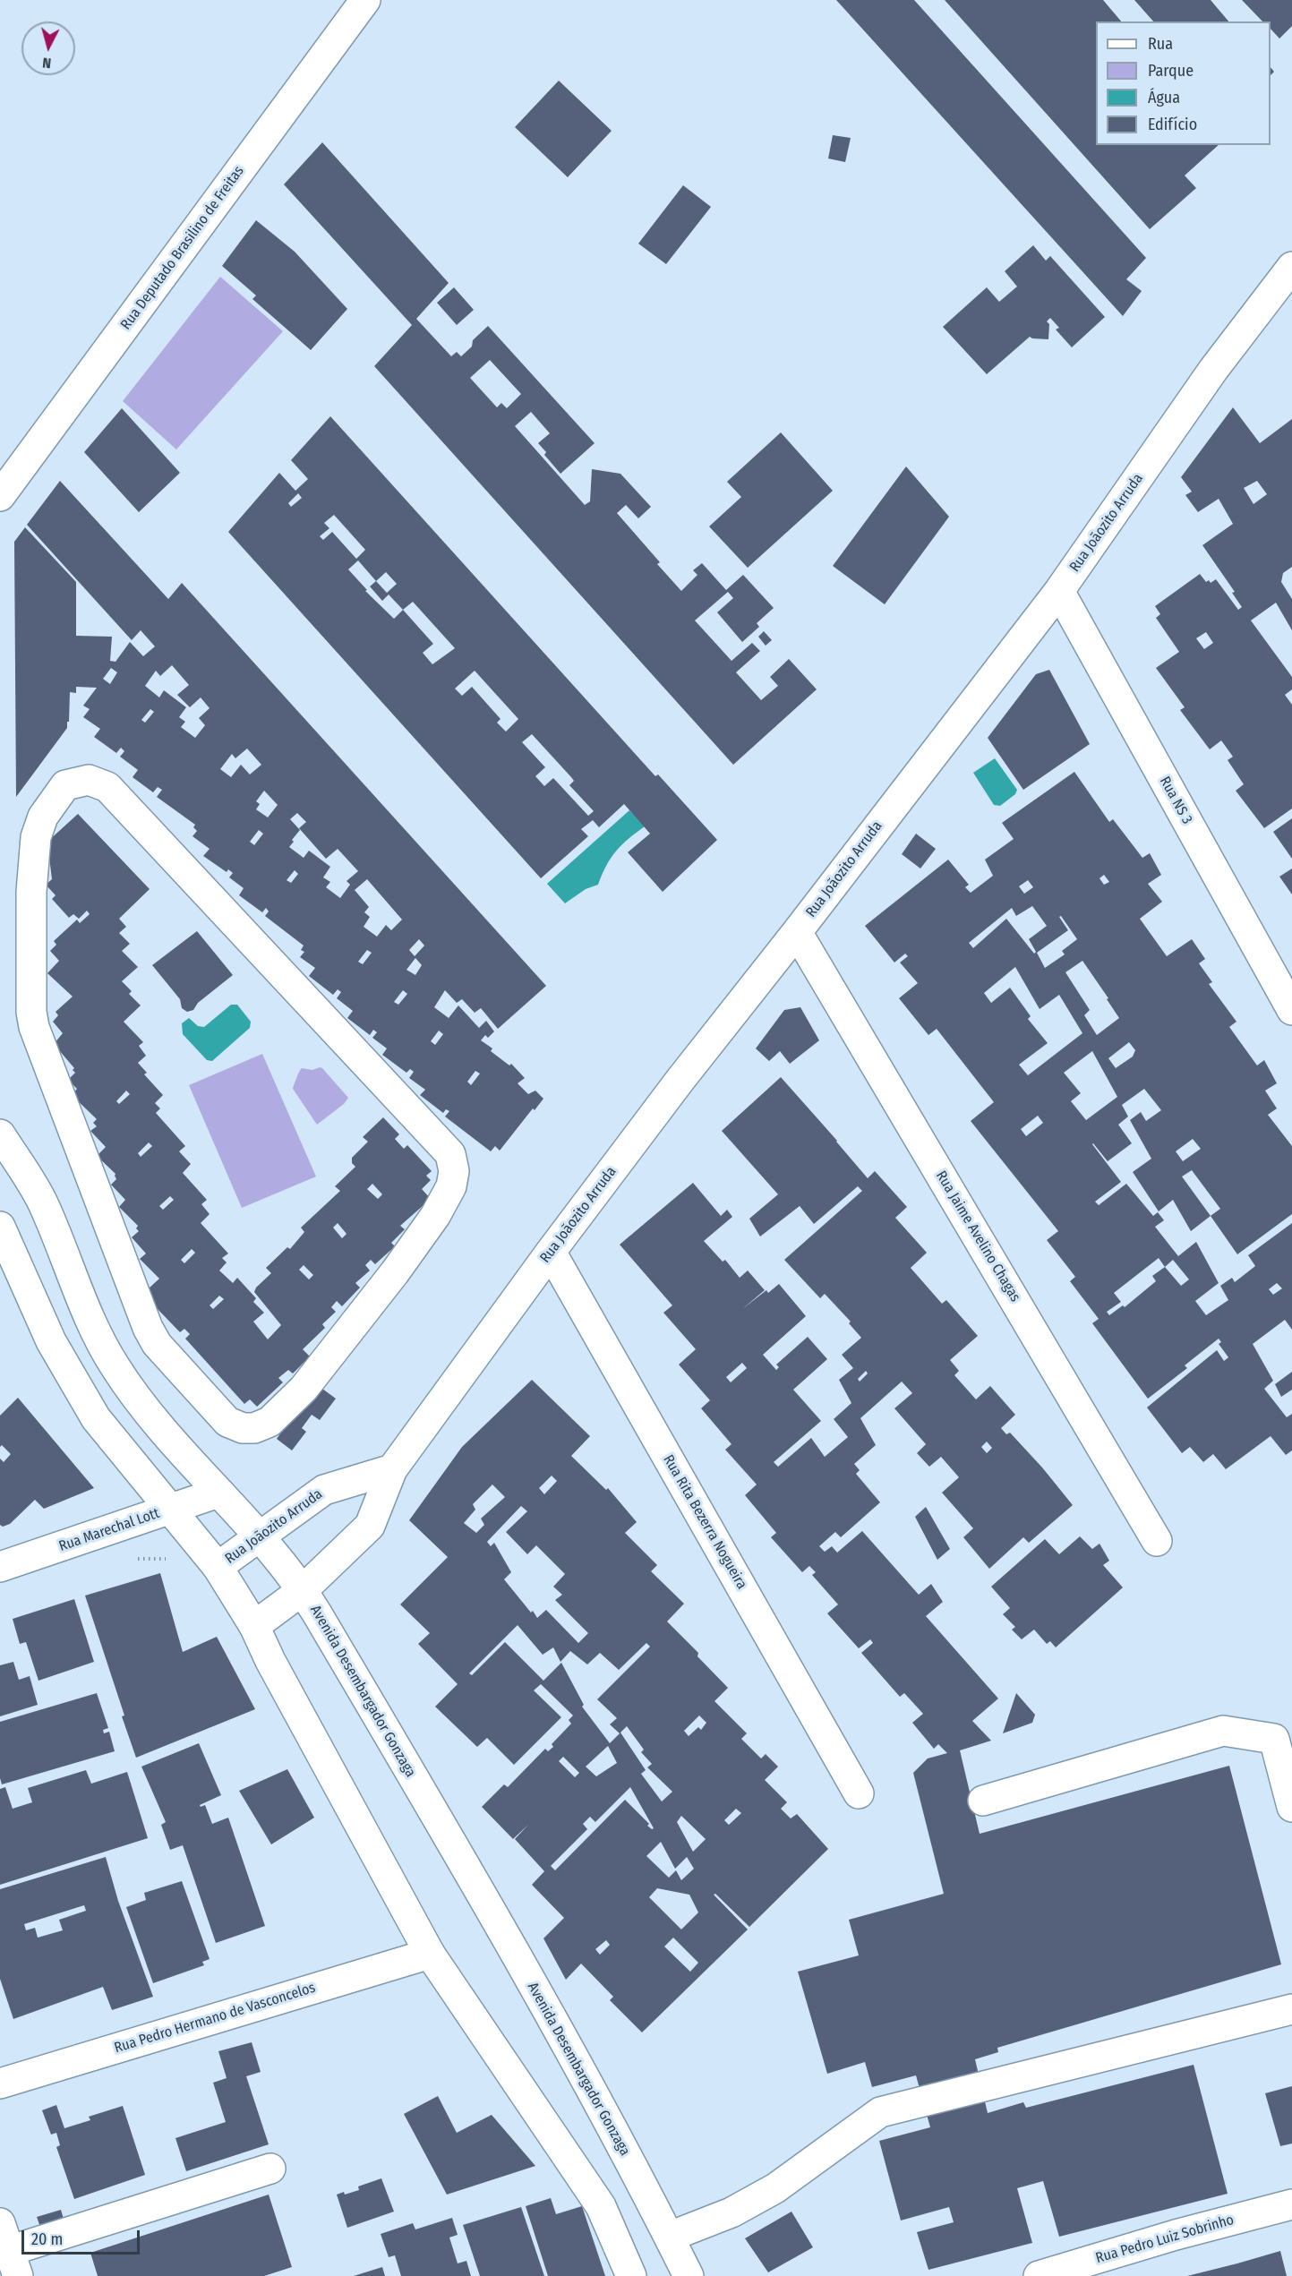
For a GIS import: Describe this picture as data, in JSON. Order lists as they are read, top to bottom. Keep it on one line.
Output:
{"streets":{"street":["Rua Deputado Brasilino de Freitas","Rua Joãozito Arruda","Rua NS 3","Rua Jaime Avelino Chagas","Rua Rita Bezerra Nogueira","Rua Marechal Lott","Avenida Desembargador Gonzaga","Rua Pedro Hermano de Vasconcelos","Rua Pedro Luiz Sobrinho"]},"crossings":[["Rua Joãozito Arruda","Rua NS 3"],["Rua Joãozito Arruda","Rua Jaime Avelino Chagas"],["Rua Joãozito Arruda","Rua Rita Bezerra Nogueira"],["Rua Joãozito Arruda","Avenida Desembargador Gonzaga"],["Rua Marechal Lott","Avenida Desembargador Gonzaga"]],"legend":["Rua","Parque","Água","Edifício"],"scale_bar":"20 m","north":"bottom"}
